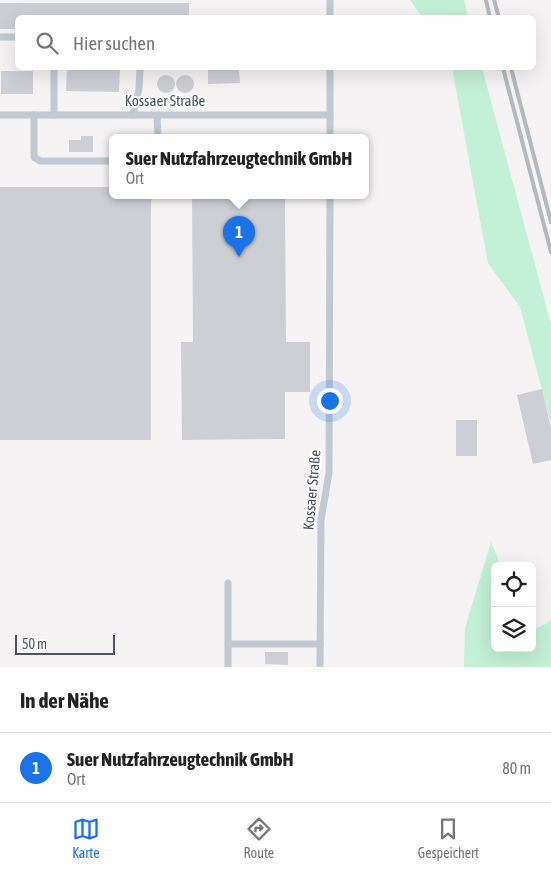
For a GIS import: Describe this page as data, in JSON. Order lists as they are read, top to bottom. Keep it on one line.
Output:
{"streets":{"lane":["Kossaer Straße"]},"scale_bar":"50 m","page":{"search":"Hier suchen","popup":["Suer Nutzfahrzeugtechnik GmbH","Ort"],"pins":"1","scale":"50 m","heading":"In der Nähe","list":[{"mark":"1","name":"Suer Nutzfahrzeugtechnik GmbH","note":"Ort","value":"80 m"}],"nav":["Karte","Route","Gespeichert"]}}
